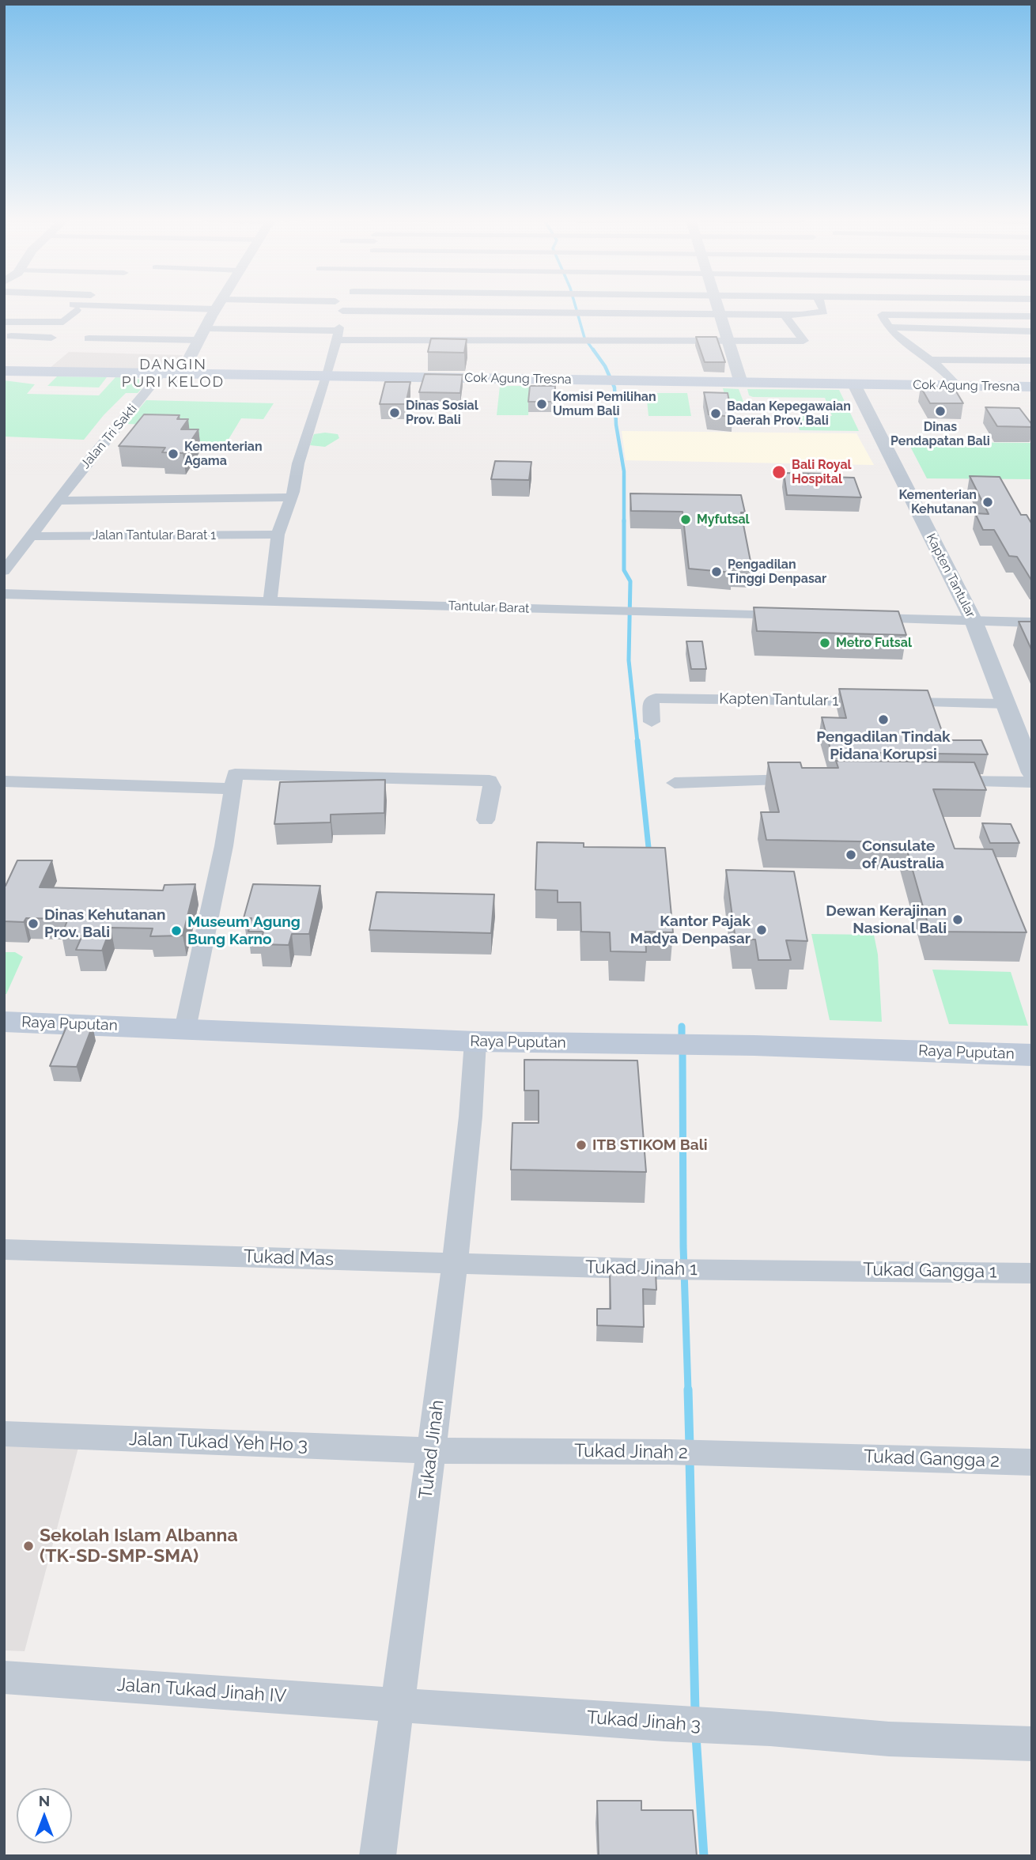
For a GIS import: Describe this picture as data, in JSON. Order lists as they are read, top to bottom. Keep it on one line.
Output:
{"streets":{"main road":["Cok Agung Tresna","Raya Puputan"],"street":["Jalan Tri Sakti","Jalan Tantular Barat 1","Kapten Tantular","Tantular Barat","Kapten Tantular 1","Tukad Mas","Tukad Jinah 1","Tukad Gangga 1","Jalan Tukad Yeh Ho 3","Tukad Jinah","Tukad Jinah 2","Tukad Gangga 2","Jalan Tukad Jinah IV","Tukad Jinah 3"]},"crossings":[["Cok Agung Tresna","Jalan Tri Sakti"],["Cok Agung Tresna","Kapten Tantular"],["Kapten Tantular","Kapten Tantular 1"],["Raya Puputan","Tukad Jinah"],["Tukad Mas","Tukad Jinah 1"],["Tukad Mas","Tukad Jinah"],["Tukad Jinah 1","Tukad Gangga 1"],["Tukad Jinah 1","Tukad Jinah"],["Jalan Tukad Yeh Ho 3","Tukad Jinah"],["Jalan Tukad Yeh Ho 3","Tukad Jinah 2"],["Tukad Jinah","Tukad Jinah 2"],["Tukad Jinah","Jalan Tukad Jinah IV"],["Tukad Jinah","Tukad Jinah 3"],["Tukad Jinah 2","Tukad Gangga 2"],["Jalan Tukad Jinah IV","Tukad Jinah 3"]],"districts":["DANGIN PURI KELOD"],"places":["Komisi Pemilihan Umum Bali","Dinas Pendapatan Bali","Dinas Sosial Prov. Bali","Badan Kepegawaian Daerah Prov. Bali","Kementerian Agama","Bali Royal Hospital","Kementerian Kehutanan","Myfutsal","Pengadilan Tinggi Denpasar","Metro Futsal","Pengadilan Tindak Pidana Korupsi","Consulate of Australia","Dewan Kerajinan Nasional Bali","Dinas Kehutanan Prov. Bali","Kantor Pajak Madya Denpasar","Museum Agung Bung Karno","ITB STIKOM Bali","Sekolah Islam Albanna (TK-SD-SMP-SMA)"],"north":"top"}
